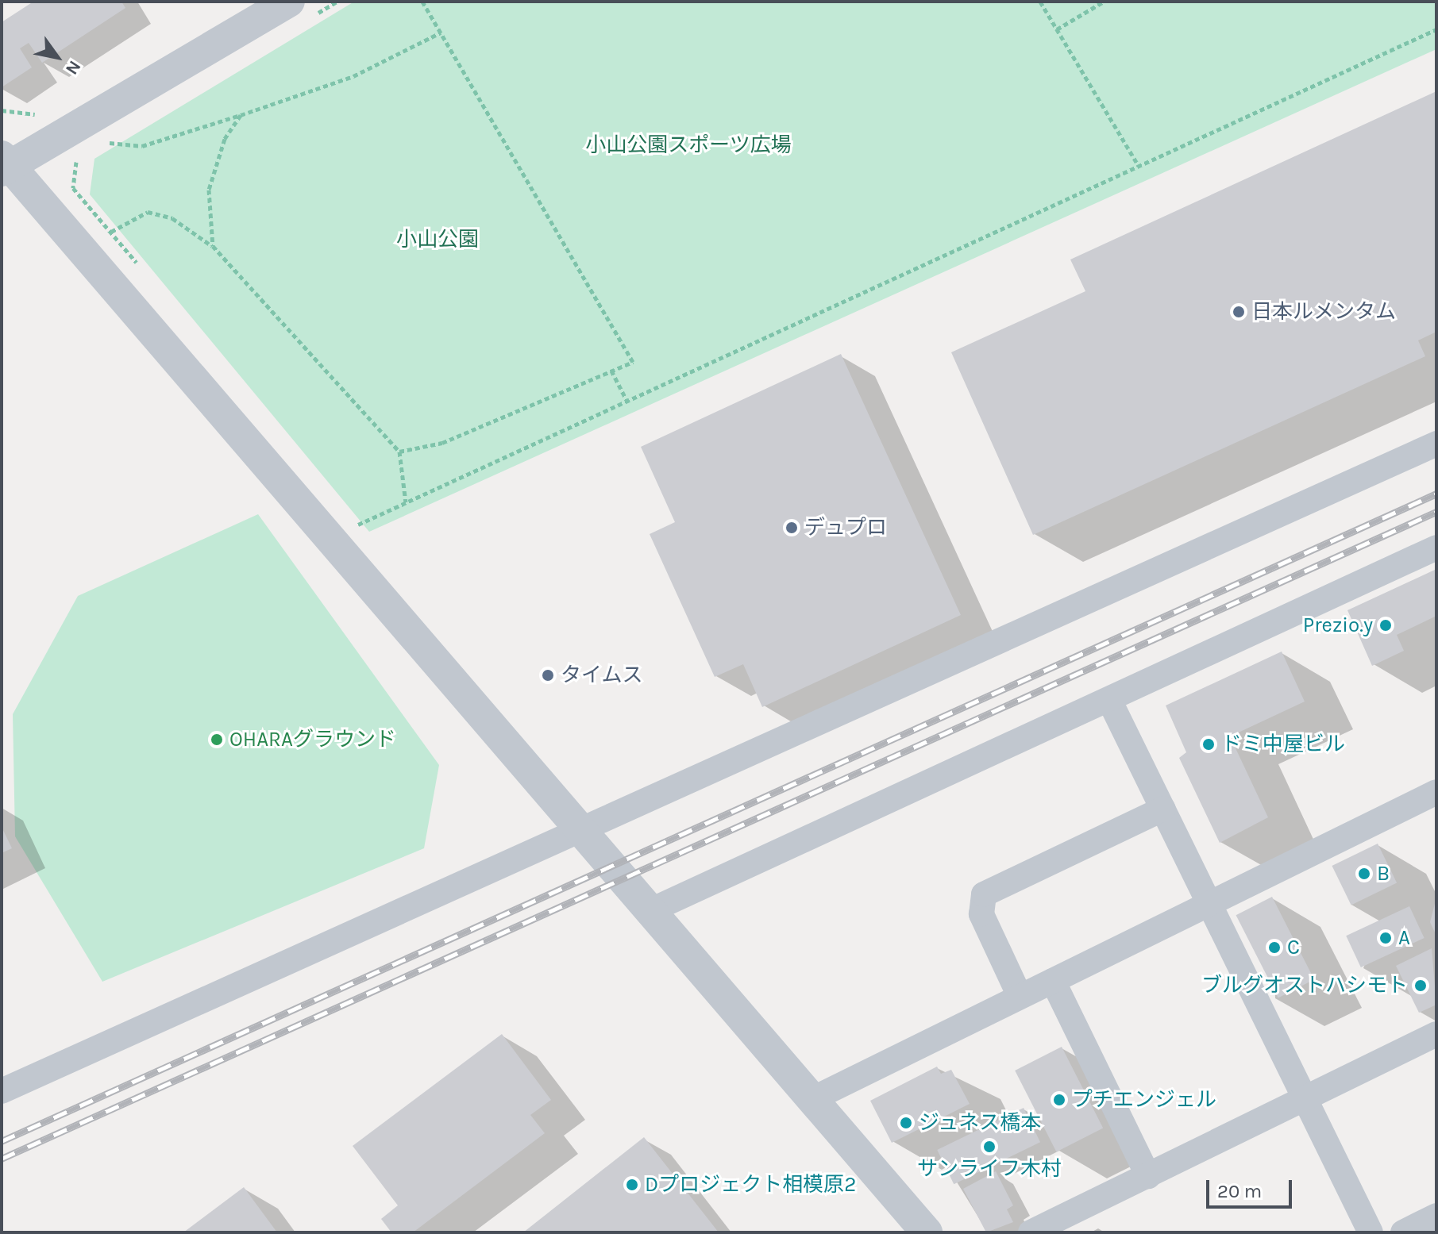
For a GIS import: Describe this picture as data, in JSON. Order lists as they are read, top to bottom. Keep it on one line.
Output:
{"parks":["小山公園スポーツ広場","小山公園"],"places":["日本ルメンタム","デュプロ","Prezio.y","タイムス","OHARAグラウンド","ドミ中屋ビル","B","A","C","ブルグオストハシモト","プチエンジェル","ジュネス橋本","サンライフ木村","Dプロジェクト相模原2"],"scale_bar":"20 m","north":"bottom right"}
